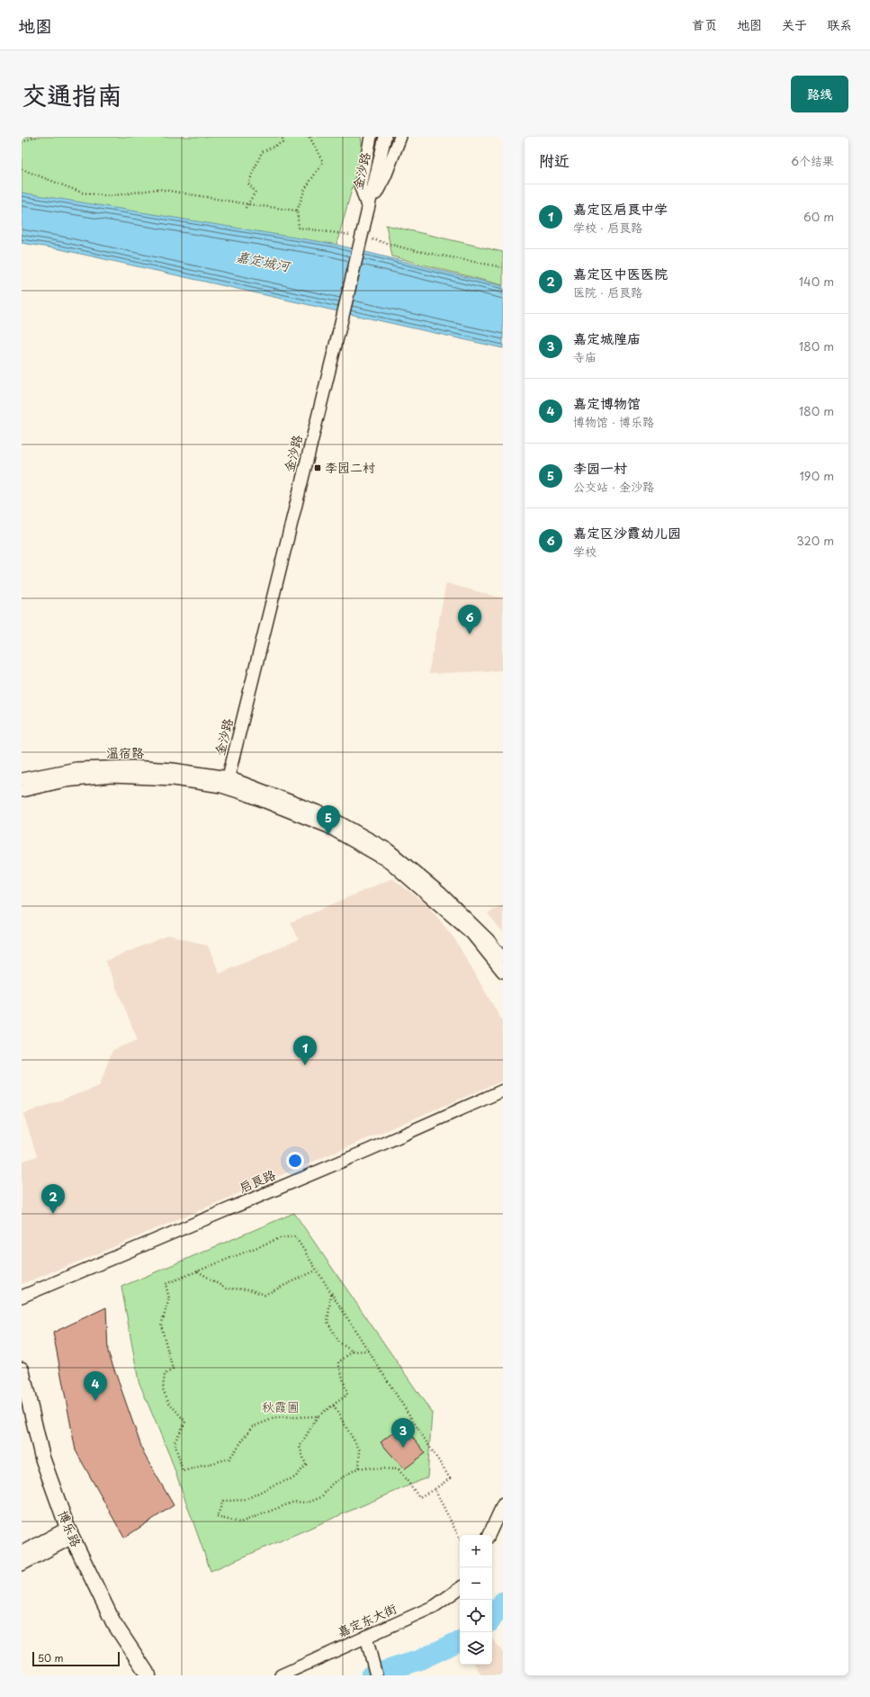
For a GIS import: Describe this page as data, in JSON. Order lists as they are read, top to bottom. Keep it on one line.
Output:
{"streets":{"main road":["博乐路"],"street":["金沙路","温宿路","启良路","嘉定东大街"]},"crossings":[["金沙路","温宿路"]],"water":["嘉定城河"],"parks":["秋霞圃"],"places":{"transit":["李园二村"]},"scale_bar":"50 m","page":{"header":"地图","nav":["首页","地图","关于","联系"],"title":"交通指南","buttons":"路线","heading":["附近","6个结果"],"list":[{"mark":"1","name":"嘉定区启良中学","note":"学校 · 启良路","value":"60 m"},{"mark":"2","name":"嘉定区中医医院","note":"医院 · 启良路","value":"140 m"},{"mark":"3","name":"嘉定城隍庙","note":"寺庙","value":"180 m"},{"mark":"4","name":"嘉定博物馆","note":"博物馆 · 博乐路","value":"180 m"},{"mark":"5","name":"李园一村","note":"公交站 · 金沙路","value":"190 m"},{"mark":"6","name":"嘉定区沙霞幼儿园","note":"学校","value":"320 m"}],"pins":["6","5","1","2","4","3"],"map_buttons":["+","−"],"scale":"50 m"}}
